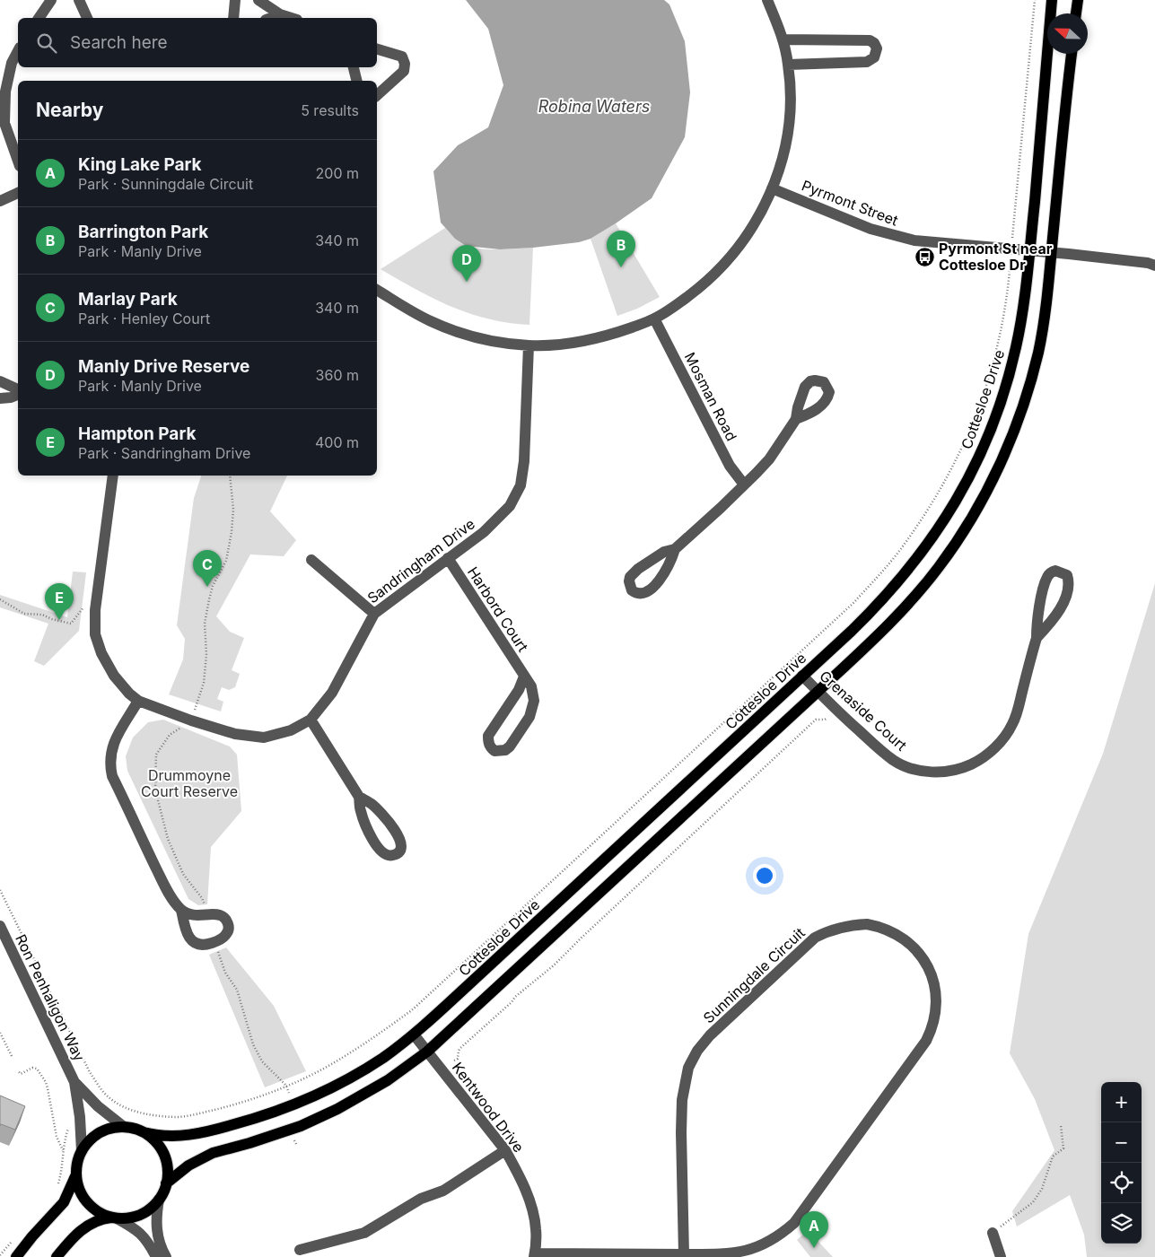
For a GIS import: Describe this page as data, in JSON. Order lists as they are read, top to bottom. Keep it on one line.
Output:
{"streets":{"main road":["Cottesloe Drive"],"street":["Pyrmont Street","Mosman Road","Sandringham Drive","Harbord Court","Grenaside Court","Sunningdale Circuit","Ron Penhaligon Way","Kentwood Drive"]},"crossings":[["Pyrmont Street","Cottesloe Drive"],["Cottesloe Drive","Grenaside Court"],["Cottesloe Drive","Ron Penhaligon Way"],["Cottesloe Drive","Kentwood Drive"],["Sandringham Drive","Harbord Court"],["Sunningdale Circuit","Kentwood Drive"]],"water":["Robina Waters"],"parks":["Drummoyne Court Reserve"],"places":{"bus stop":["Pyrmont St near Cottesloe Dr"]},"north":"left","page":{"search":"Search here","heading":["Nearby","5 results"],"list":[{"mark":"A","name":"King Lake Park","note":"Park · Sunningdale Circuit","value":"200 m"},{"mark":"B","name":"Barrington Park","note":"Park · Manly Drive","value":"340 m"},{"mark":"C","name":"Marlay Park","note":"Park · Henley Court","value":"340 m"},{"mark":"D","name":"Manly Drive Reserve","note":"Park · Manly Drive","value":"360 m"},{"mark":"E","name":"Hampton Park","note":"Park · Sandringham Drive","value":"400 m"}],"pins":["B","D","C","E","A"],"map_buttons":["+","−"]}}
